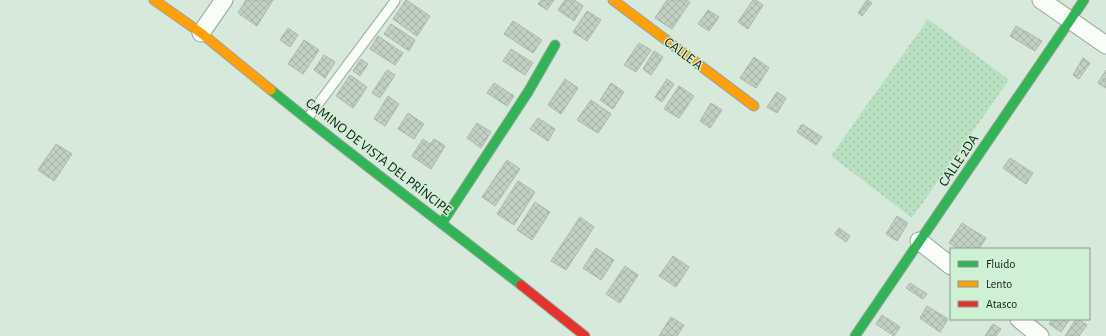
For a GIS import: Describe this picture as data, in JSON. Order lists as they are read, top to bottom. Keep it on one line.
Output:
{"streets":{"street":["CALLE A","CAMINO DE VISTA DEL PRÍNCIPE","CALLE 2DA"]},"legend":["Fluido","Lento","Atasco"]}
